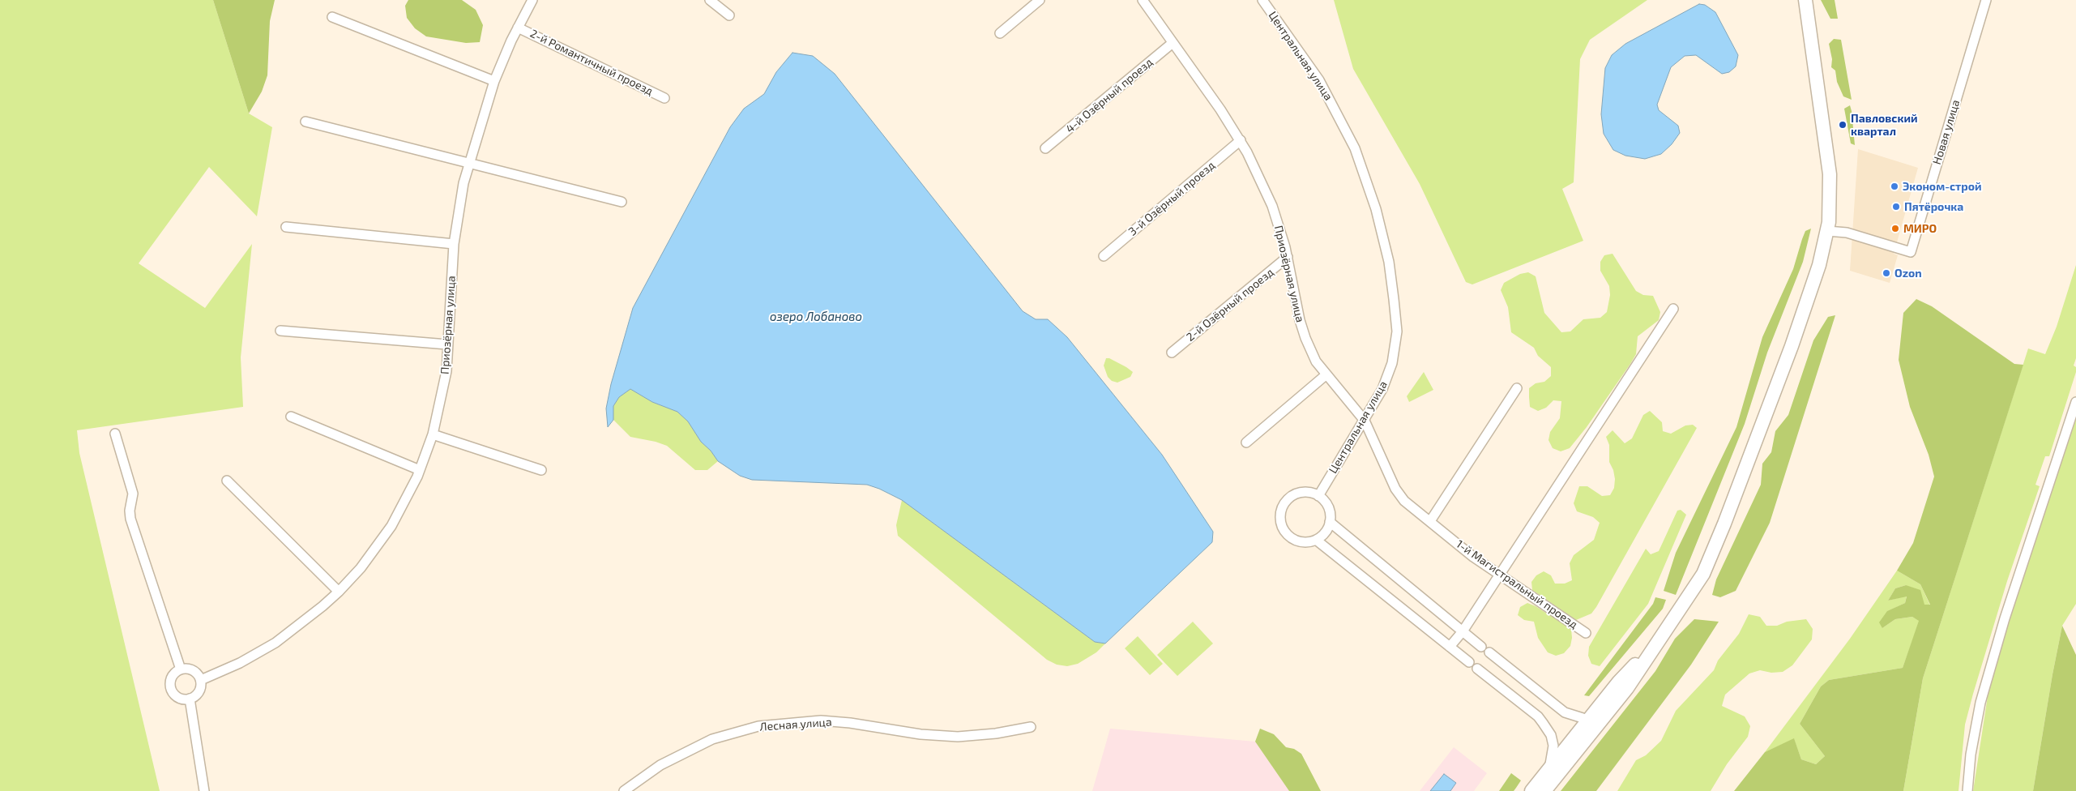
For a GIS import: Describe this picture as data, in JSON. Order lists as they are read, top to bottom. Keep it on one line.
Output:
{"streets":{"street":["Центральная улица","2-й Романтичный проезд","4-й Озёрный проезд","Новая улица","3-й Озёрный проезд","Приозёрная улица","2-й Озёрный проезд","1-й Магистральный проезд","Лесная улица"]},"crossings":[["Центральная улица","Приозёрная улица"],["Центральная улица","1-й Магистральный проезд"],["2-й Романтичный проезд","Приозёрная улица"],["4-й Озёрный проезд","Приозёрная улица"],["3-й Озёрный проезд","Приозёрная улица"],["Приозёрная улица","2-й Озёрный проезд"],["Приозёрная улица","1-й Магистральный проезд"]],"water":["озеро Лобаново"],"places":["Павловский квартал","Эконом-строй","Пятёрочка","МИРО","Ozon"]}
